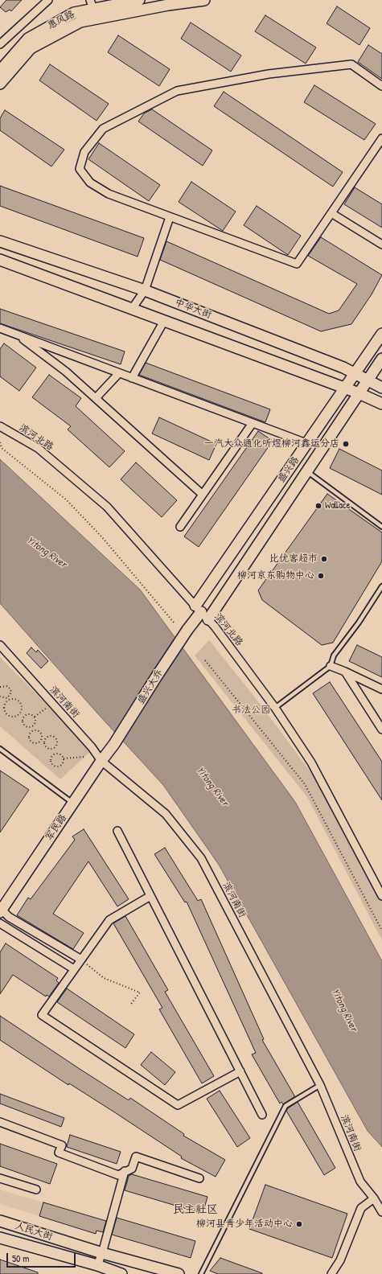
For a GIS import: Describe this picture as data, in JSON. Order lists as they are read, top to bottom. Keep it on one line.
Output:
{"streets":{"street":["惠风路","中华大街","滨河北路","盛兴路","盛兴大乔","滨河南街","军民路","人民大街"]},"crossings":[["中华大街","盛兴路"],["滨河北路","盛兴路"],["滨河北路","盛兴大乔"],["盛兴路","盛兴大乔"],["盛兴大乔","军民路"],["滨河南街","军民路"]],"districts":["民主社区"],"water":["Yitong River"],"parks":["书法公园"],"places":["一汽大众通化听煜柳河鑫运分店","Wallace","比优客超市","柳河京东购物中心","柳河县青少年活动中心"],"scale_bar":"50 m"}
